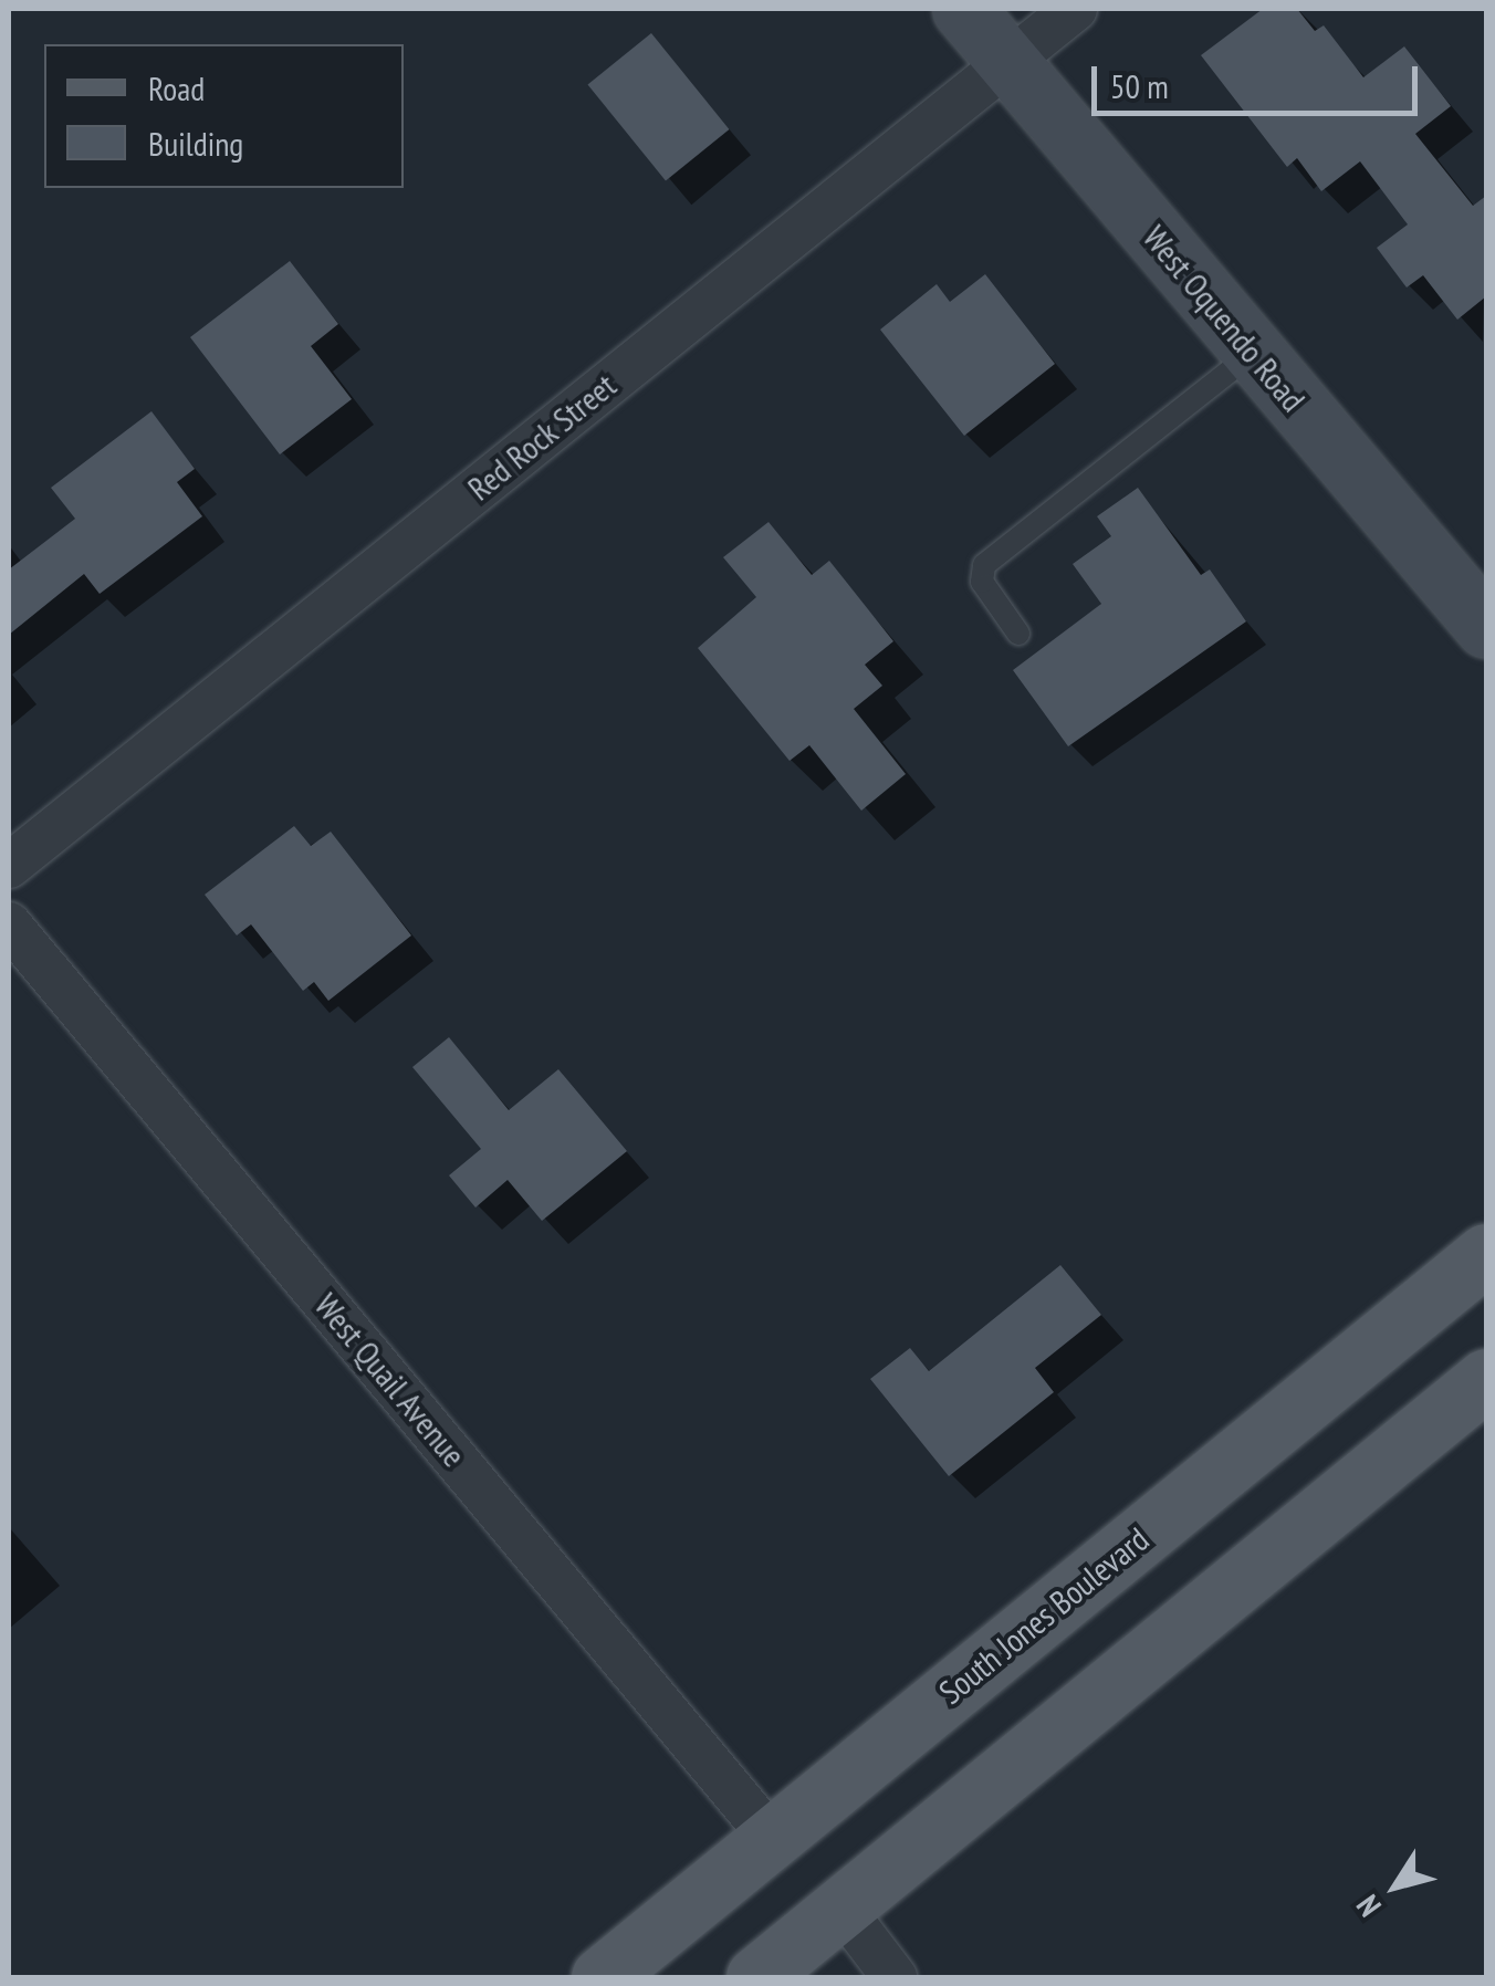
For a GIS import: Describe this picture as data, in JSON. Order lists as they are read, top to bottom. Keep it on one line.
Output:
{"streets":{"main road":["South Jones Boulevard"],"street":["West Oquendo Road","Red Rock Street","West Quail Avenue"]},"crossings":[["West Oquendo Road","Red Rock Street"],["West Quail Avenue","South Jones Boulevard"]],"legend":["Road","Building"],"scale_bar":"50 m","north":"bottom left"}
